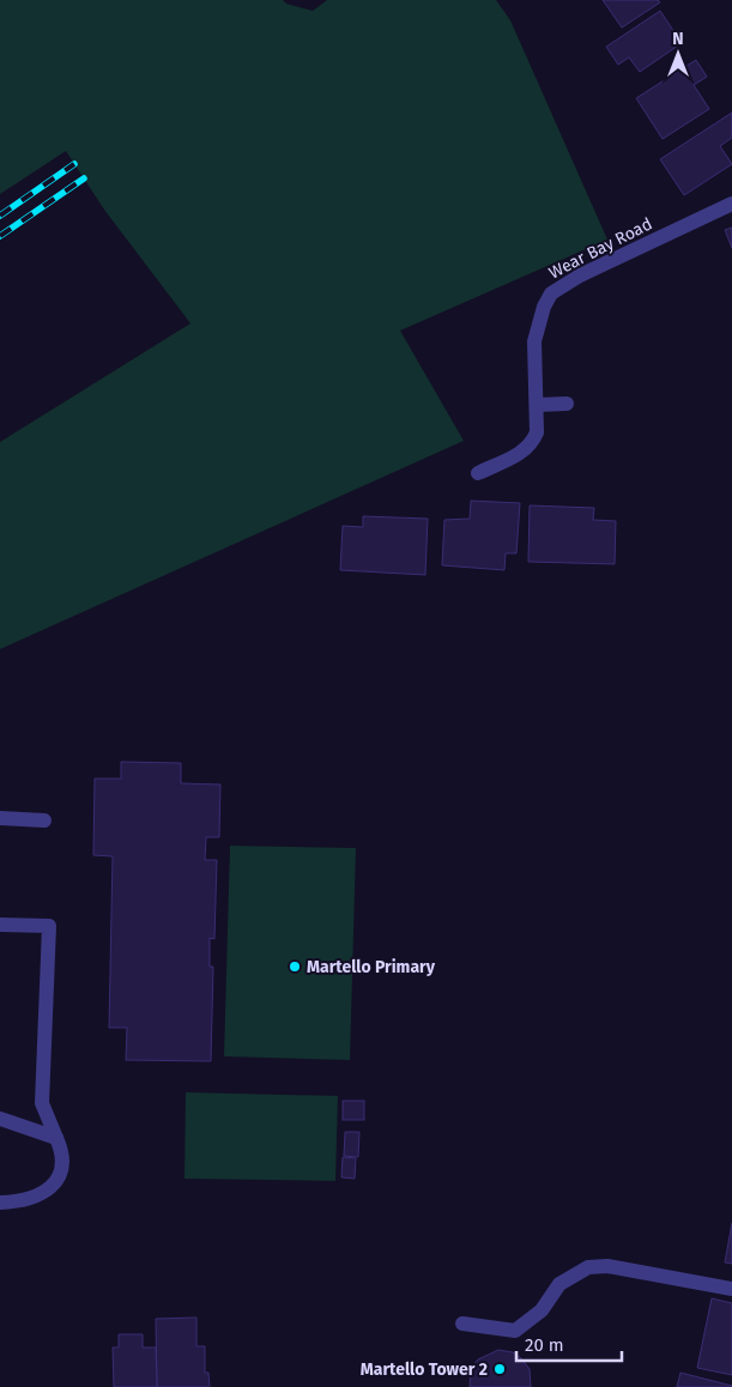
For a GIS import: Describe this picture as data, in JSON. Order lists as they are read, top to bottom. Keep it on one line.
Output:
{"streets":{"street":["Wear Bay Road"]},"places":["Martello Primary","Martello Tower 2"],"scale_bar":"20 m","north":"top"}
